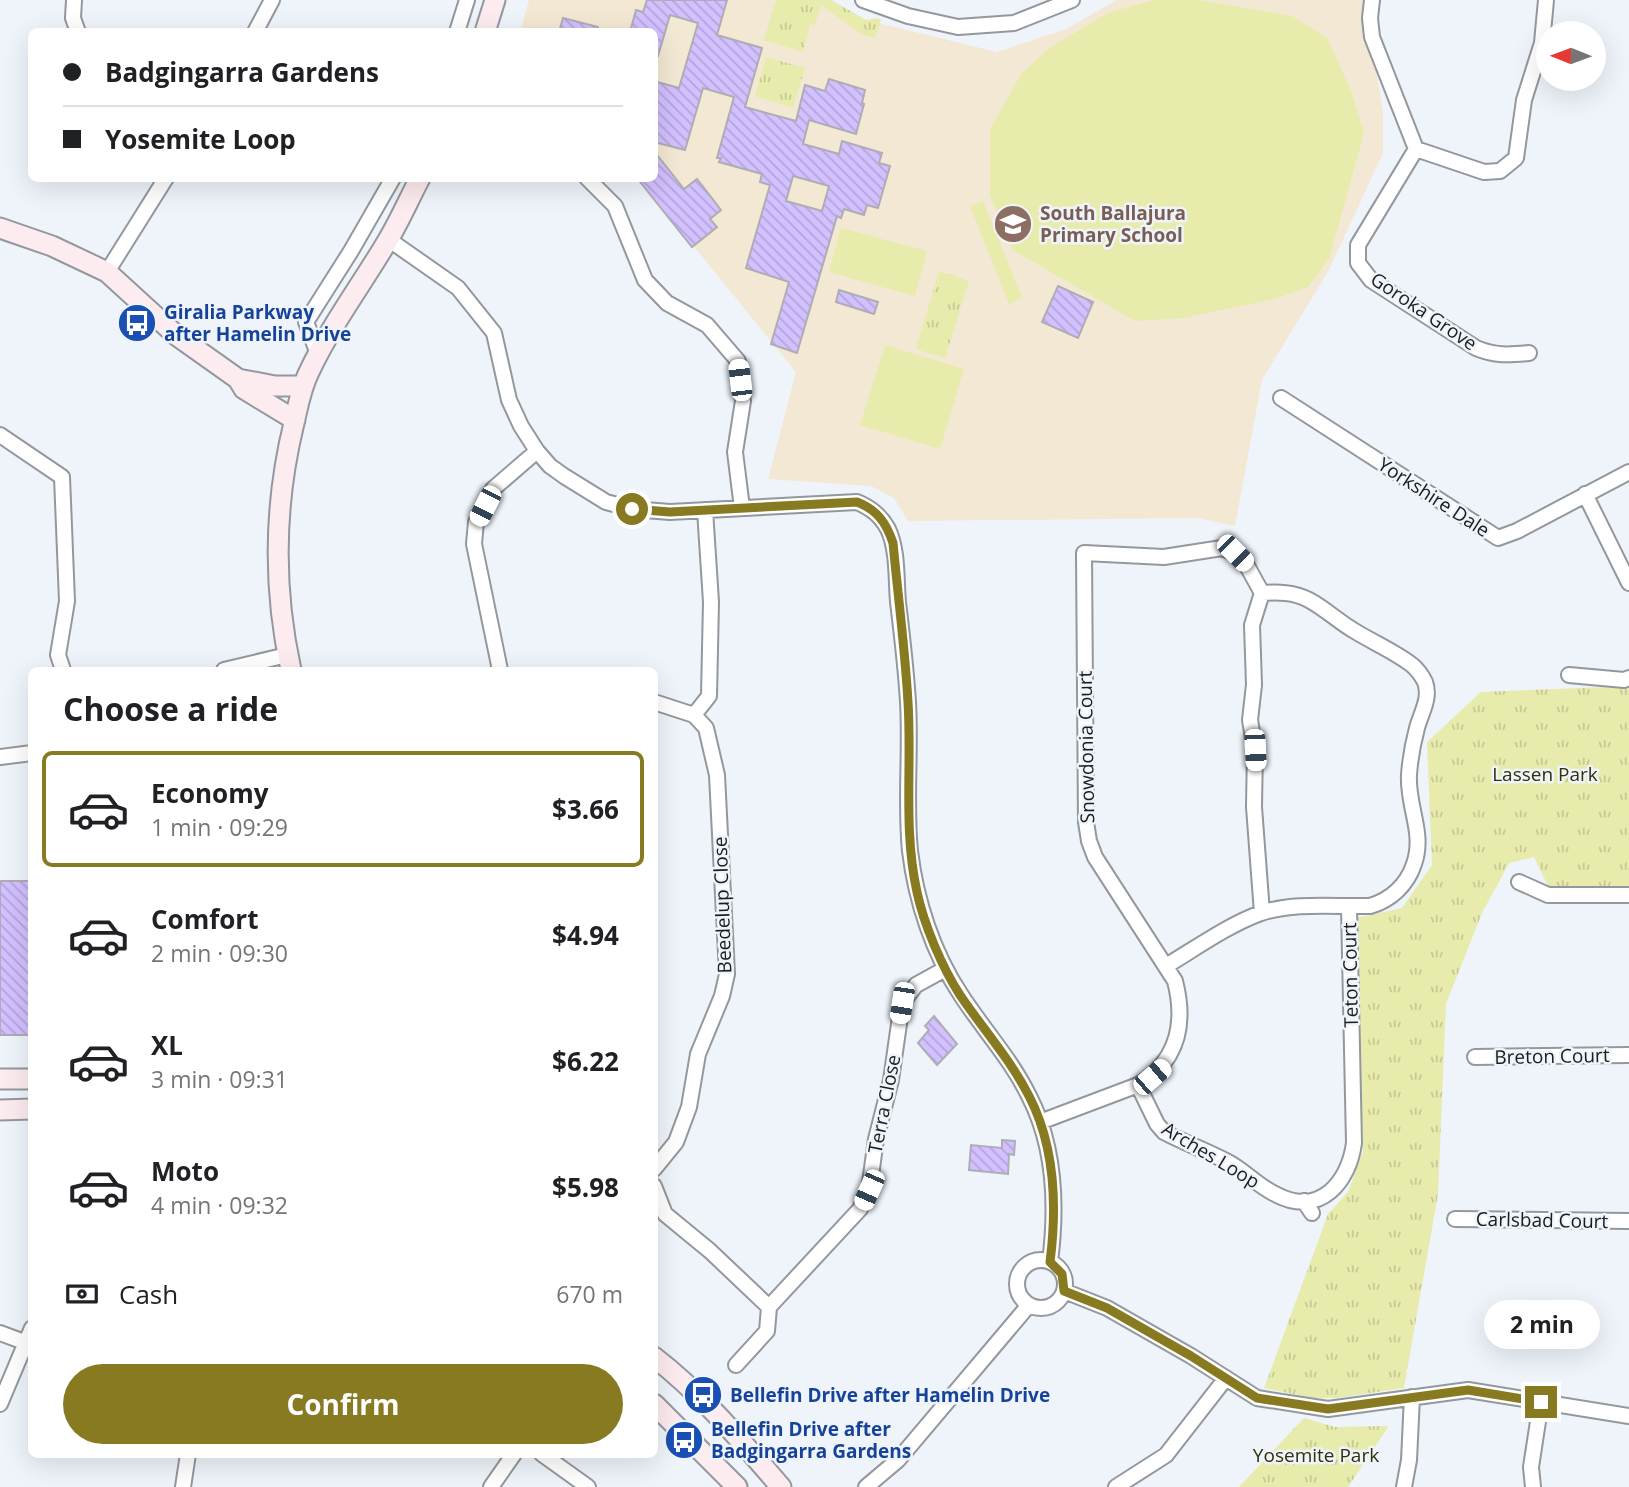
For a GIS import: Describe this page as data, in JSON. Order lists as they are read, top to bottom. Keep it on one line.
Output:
{"streets":{"street":["Goroka Grove","Yorkshire Dale","Snowdonia Court","Beedelup Close","Teton Court","Breton Court","Terra Close","Arches Loop","Carlsbad Court"]},"crossings":[["Snowdonia Court","Arches Loop"],["Teton Court","Arches Loop"]],"parks":["Lassen Park","Yosemite Park"],"places":{"school or university":["South Ballajura Primary School"],"bus stop":["Giralia Parkway after Hamelin Drive","Bellefin Drive after Hamelin Drive","Bellefin Drive after Badgingarra Gardens"]},"north":"left","page":{"banner":["Badgingarra Gardens","Yosemite Loop"],"heading":"Choose a ride","list":[{"name":"Economy","note":"1 min · 09:29","value":"$3.66"},{"name":"Comfort","note":"2 min · 09:30","value":"$4.94"},{"name":"XL","note":"3 min · 09:31","value":"$6.22"},{"name":"Moto","note":"4 min · 09:32","value":"$5.98"}],"pay":["Cash","670 m"],"bubble":"2 min","buttons":"Confirm"}}
